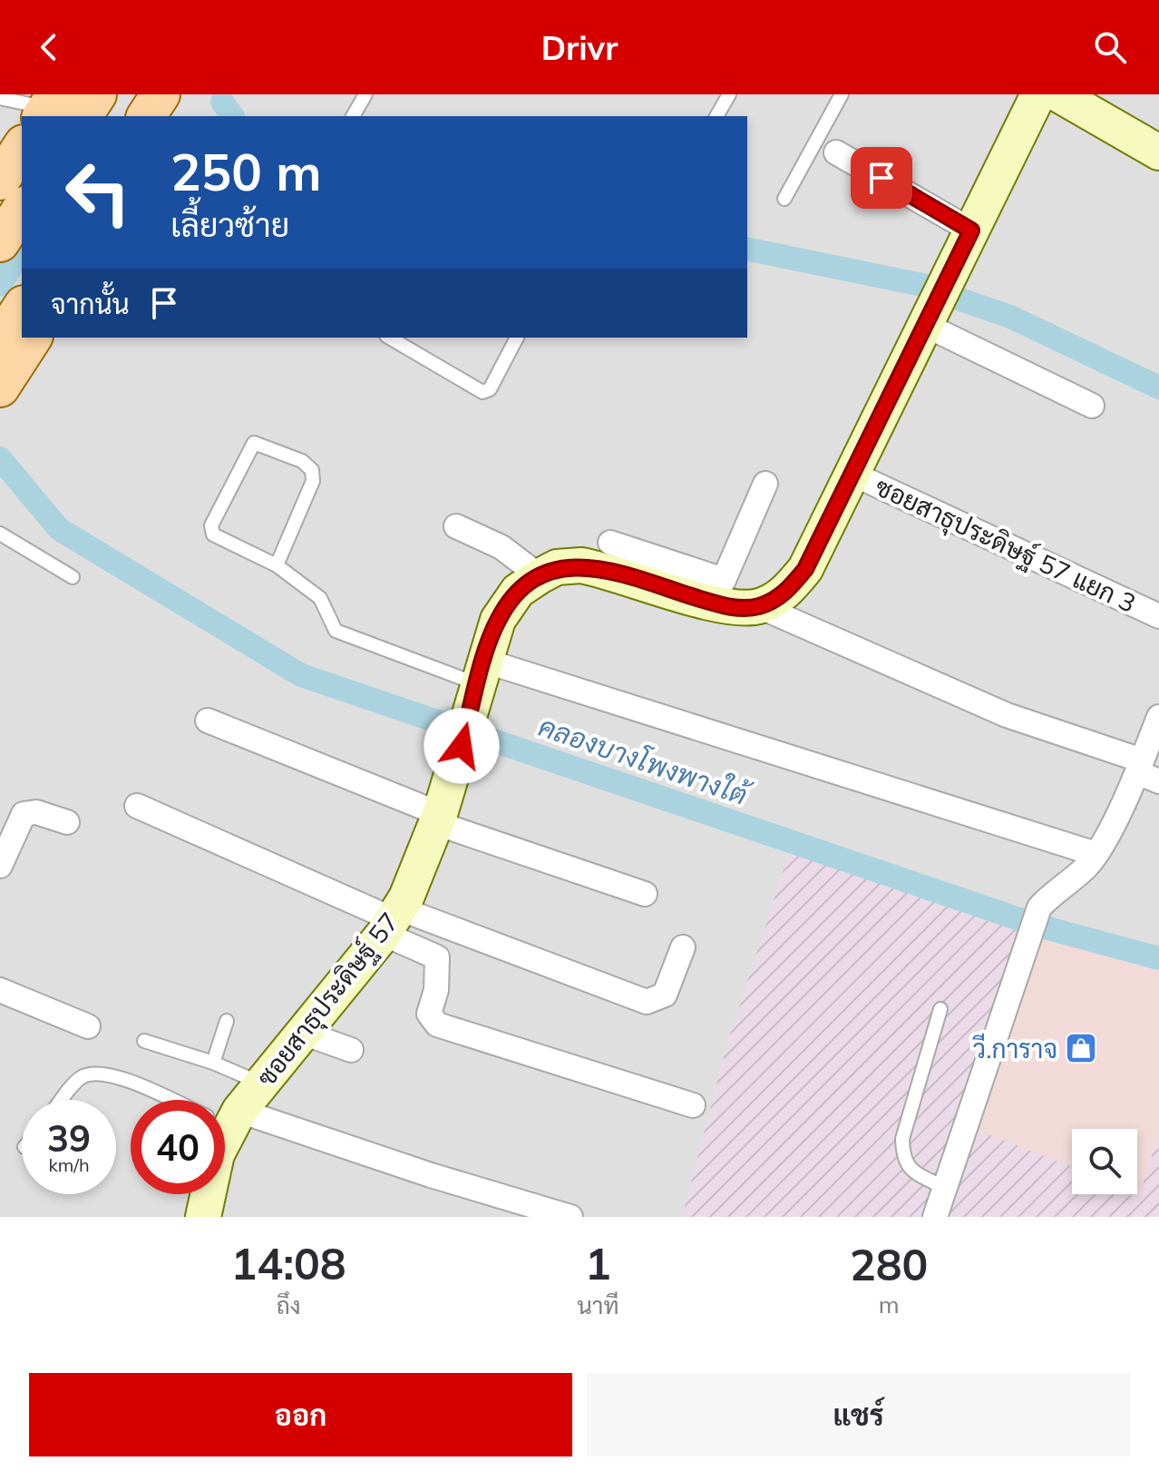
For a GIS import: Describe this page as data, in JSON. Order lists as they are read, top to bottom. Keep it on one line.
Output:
{"streets":{"street":["ซอยสาธุประดิษฐ์ 57 แยก 3","ซอยสาธุประดิษฐ์ 57"]},"water":["คลองบางโพงพางใต้"],"places":{"shop":["วี.การาจ"]},"page":{"header":"Drivr","turn":["250 m","เลี้ยวซ้าย"],"then":"จากนั้น","speed":"39 km/h","limit":"40","eta":["14:08","ถึง","1","นาที","280","m"],"buttons":["ออก","แชร์"]}}
